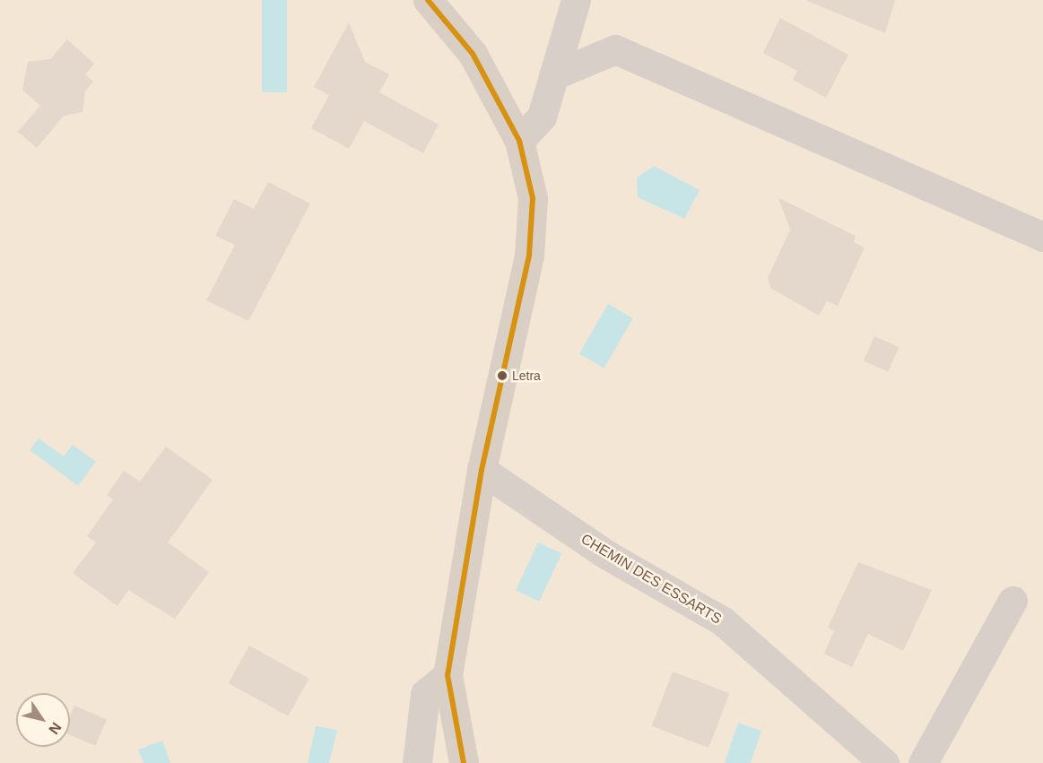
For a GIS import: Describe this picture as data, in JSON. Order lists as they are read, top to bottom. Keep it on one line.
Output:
{"streets":{"street":["CHEMIN DES ESSARTS"]},"places":["Letra"],"north":"bottom right"}
